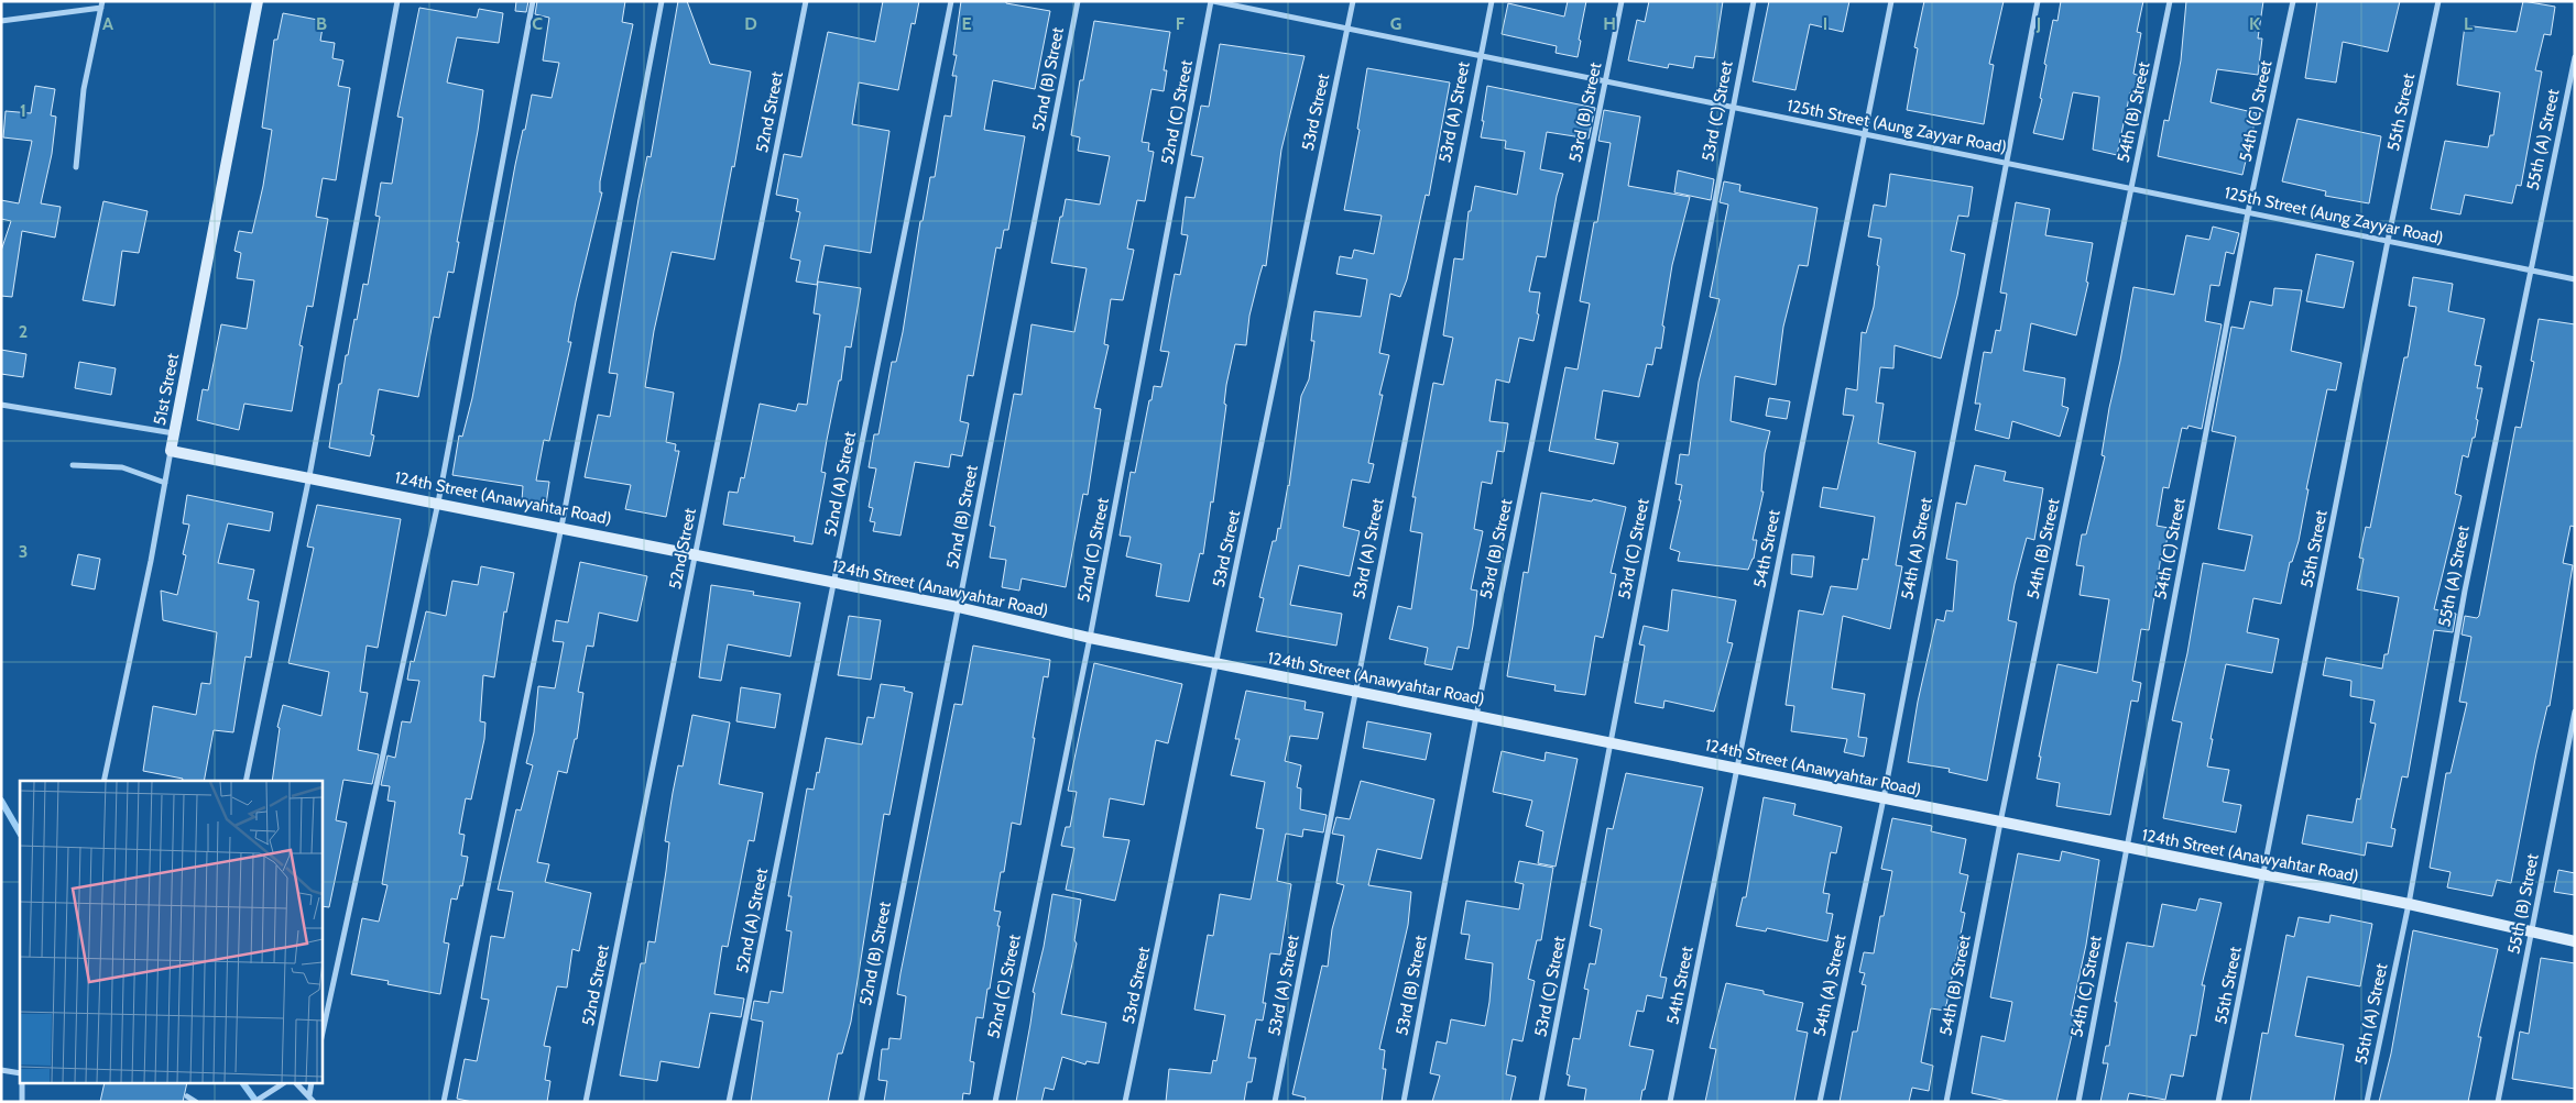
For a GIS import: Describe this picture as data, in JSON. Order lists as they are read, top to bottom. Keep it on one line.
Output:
{"streets":{"street":["52nd (B) Street","53rd (C) Street","54th (C) Street","52nd Street","52nd (C) Street","53rd Street","53rd (A) Street","53rd (B) Street","54th (B) Street","55th Street","125th Street (Aung Zayyar Road)","55th (A) Street","51st Street","52nd (A) Street","124th Street (Anawyahtar Road)","54th Street","54th (A) Street","55th (B) Street"]},"crossings":[["52nd (B) Street","124th Street (Anawyahtar Road)"],["53rd (C) Street","125th Street (Aung Zayyar Road)"],["53rd (C) Street","124th Street (Anawyahtar Road)"],["54th (C) Street","125th Street (Aung Zayyar Road)"],["54th (C) Street","124th Street (Anawyahtar Road)"],["52nd Street","124th Street (Anawyahtar Road)"],["52nd (C) Street","125th Street (Aung Zayyar Road)"],["52nd (C) Street","124th Street (Anawyahtar Road)"],["53rd Street","125th Street (Aung Zayyar Road)"],["53rd Street","124th Street (Anawyahtar Road)"],["53rd (A) Street","125th Street (Aung Zayyar Road)"],["53rd (A) Street","124th Street (Anawyahtar Road)"],["53rd (B) Street","125th Street (Aung Zayyar Road)"],["53rd (B) Street","124th Street (Anawyahtar Road)"],["54th (B) Street","125th Street (Aung Zayyar Road)"],["54th (B) Street","124th Street (Anawyahtar Road)"],["55th Street","125th Street (Aung Zayyar Road)"],["55th Street","124th Street (Anawyahtar Road)"],["125th Street (Aung Zayyar Road)","55th (A) Street"],["125th Street (Aung Zayyar Road)","54th Street"],["125th Street (Aung Zayyar Road)","54th (A) Street"],["55th (A) Street","124th Street (Anawyahtar Road)"],["51st Street","124th Street (Anawyahtar Road)"],["52nd (A) Street","124th Street (Anawyahtar Road)"],["124th Street (Anawyahtar Road)","54th Street"],["124th Street (Anawyahtar Road)","54th (A) Street"],["124th Street (Anawyahtar Road)","55th (B) Street"]],"grid":{"columns":["A","B","C","D","E","F","G","H","I","J","K","L"],"rows":["1","2","3"]}}
